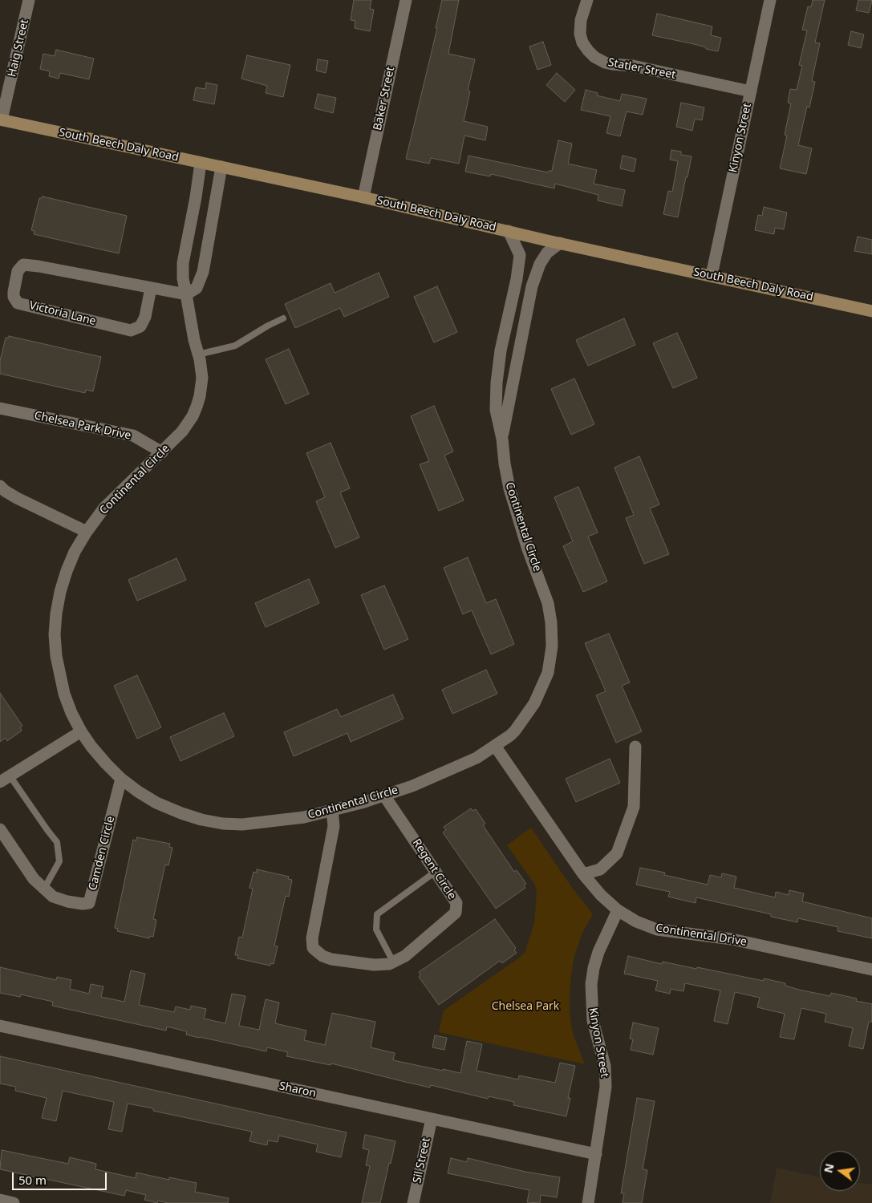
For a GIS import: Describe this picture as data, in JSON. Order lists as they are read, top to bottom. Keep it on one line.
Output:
{"streets":{"street":["Haig Street","Statler Street","Baker Street","Kinyon Street","South Beech Daly Road","Victoria Lane","Chelsea Park Drive","Continental Circle","Camden Circle","Regent Circle","Continental Drive","Sharon","Sil Street"]},"crossings":[["Haig Street","South Beech Daly Road"],["Statler Street","Kinyon Street"],["Baker Street","South Beech Daly Road"],["Kinyon Street","South Beech Daly Road"],["Kinyon Street","Continental Drive"],["Kinyon Street","Sharon"],["South Beech Daly Road","Continental Circle"],["Victoria Lane","Continental Circle"],["Chelsea Park Drive","Continental Circle"],["Continental Circle","Camden Circle"],["Continental Circle","Regent Circle"],["Continental Circle","Continental Drive"],["Sharon","Sil Street"]],"parks":["Chelsea Park"],"scale_bar":"50 m","north":"left"}
